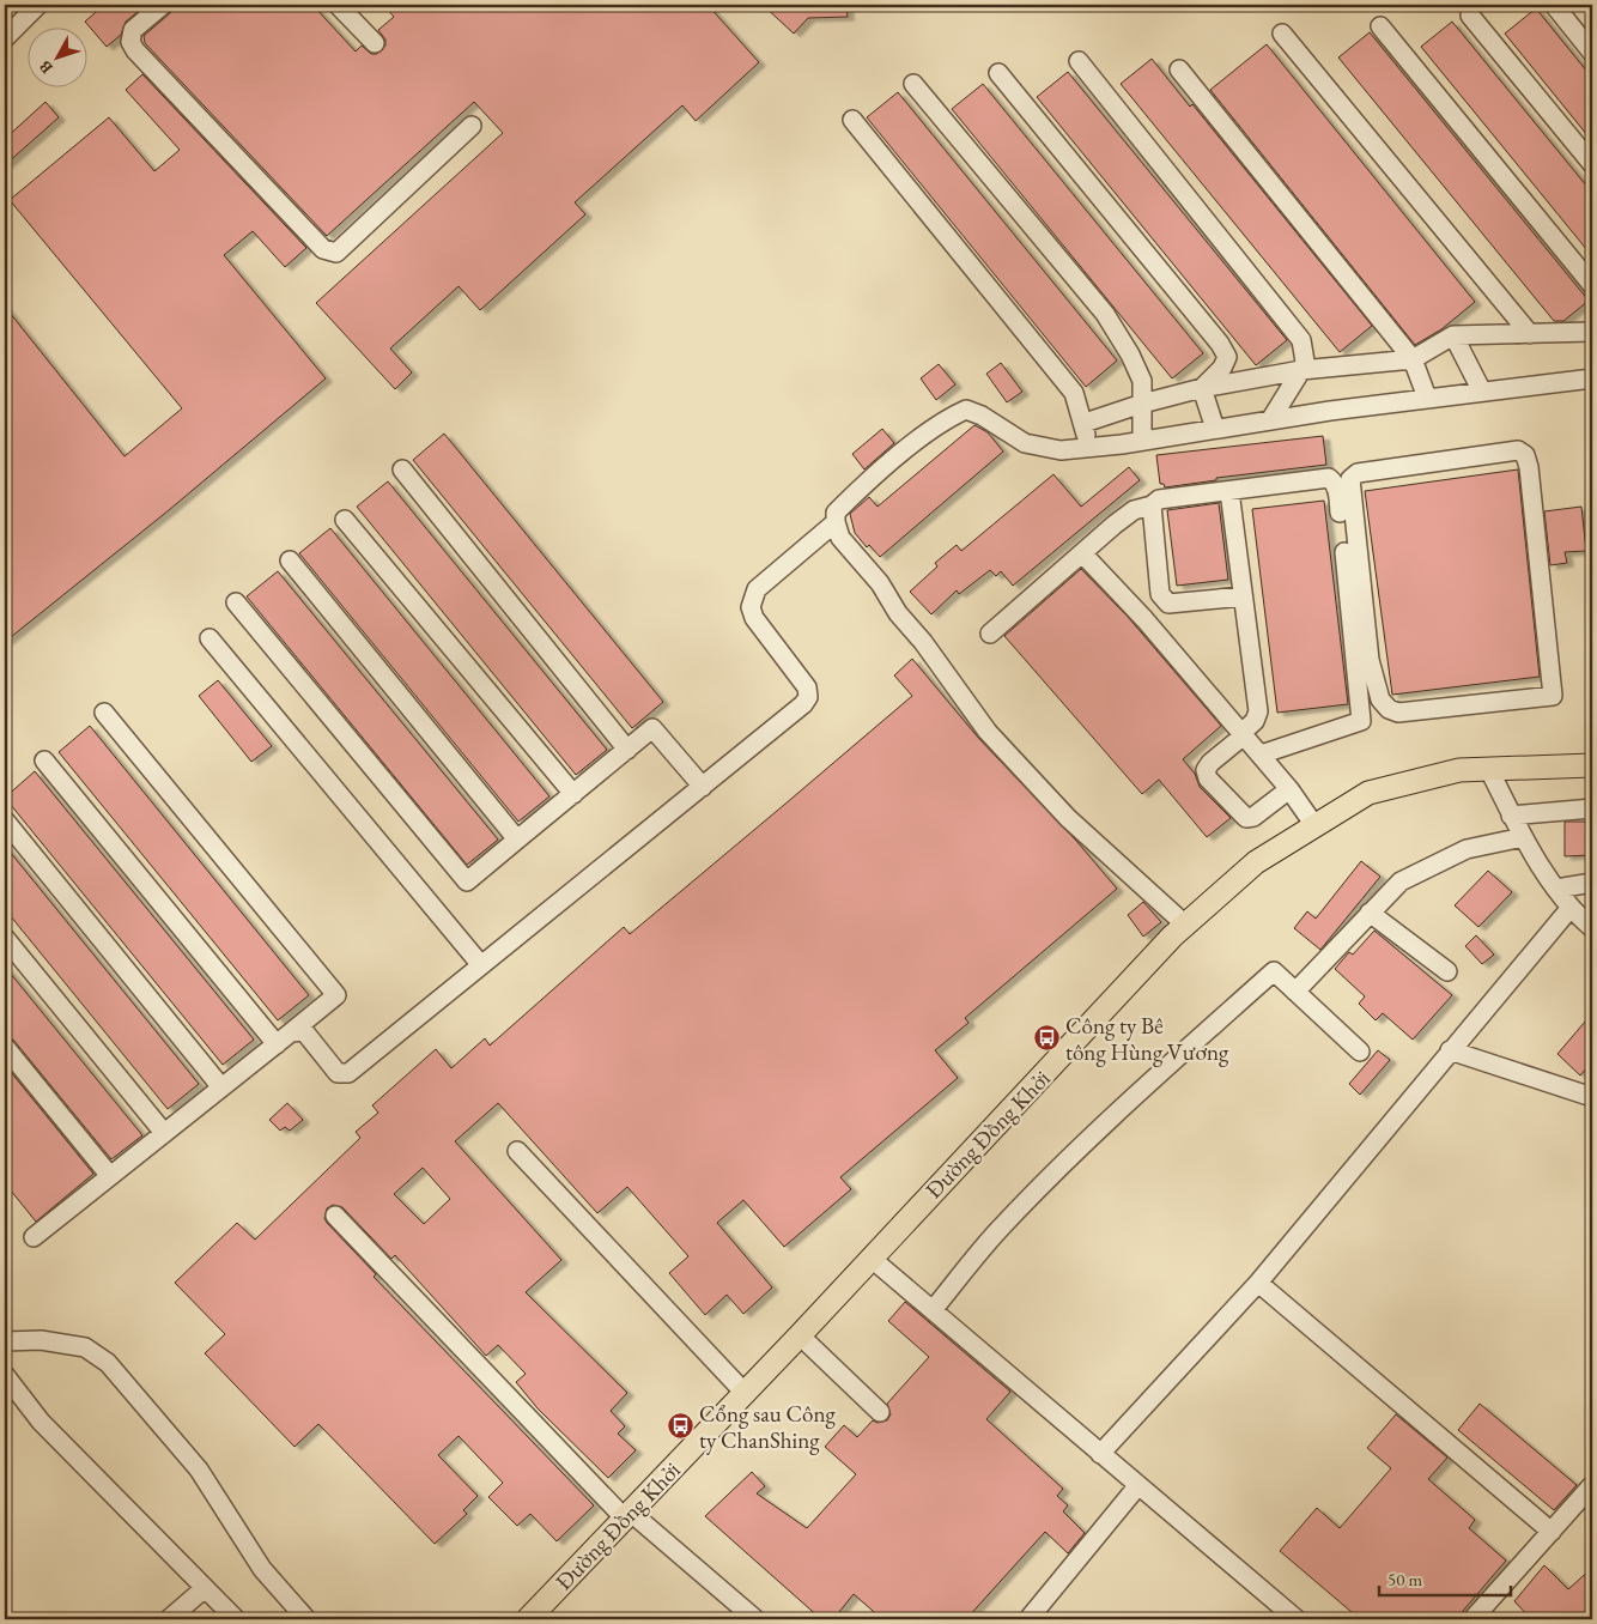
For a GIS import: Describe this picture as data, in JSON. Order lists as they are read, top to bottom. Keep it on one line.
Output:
{"streets":{"main road":["Đường Đồng Khởi"]},"places":{"bus stop":["Công ty Bê tông Hùng Vương","Cổng sau Công ty ChanShing"]},"scale_bar":"50 m","north":"bottom left"}
